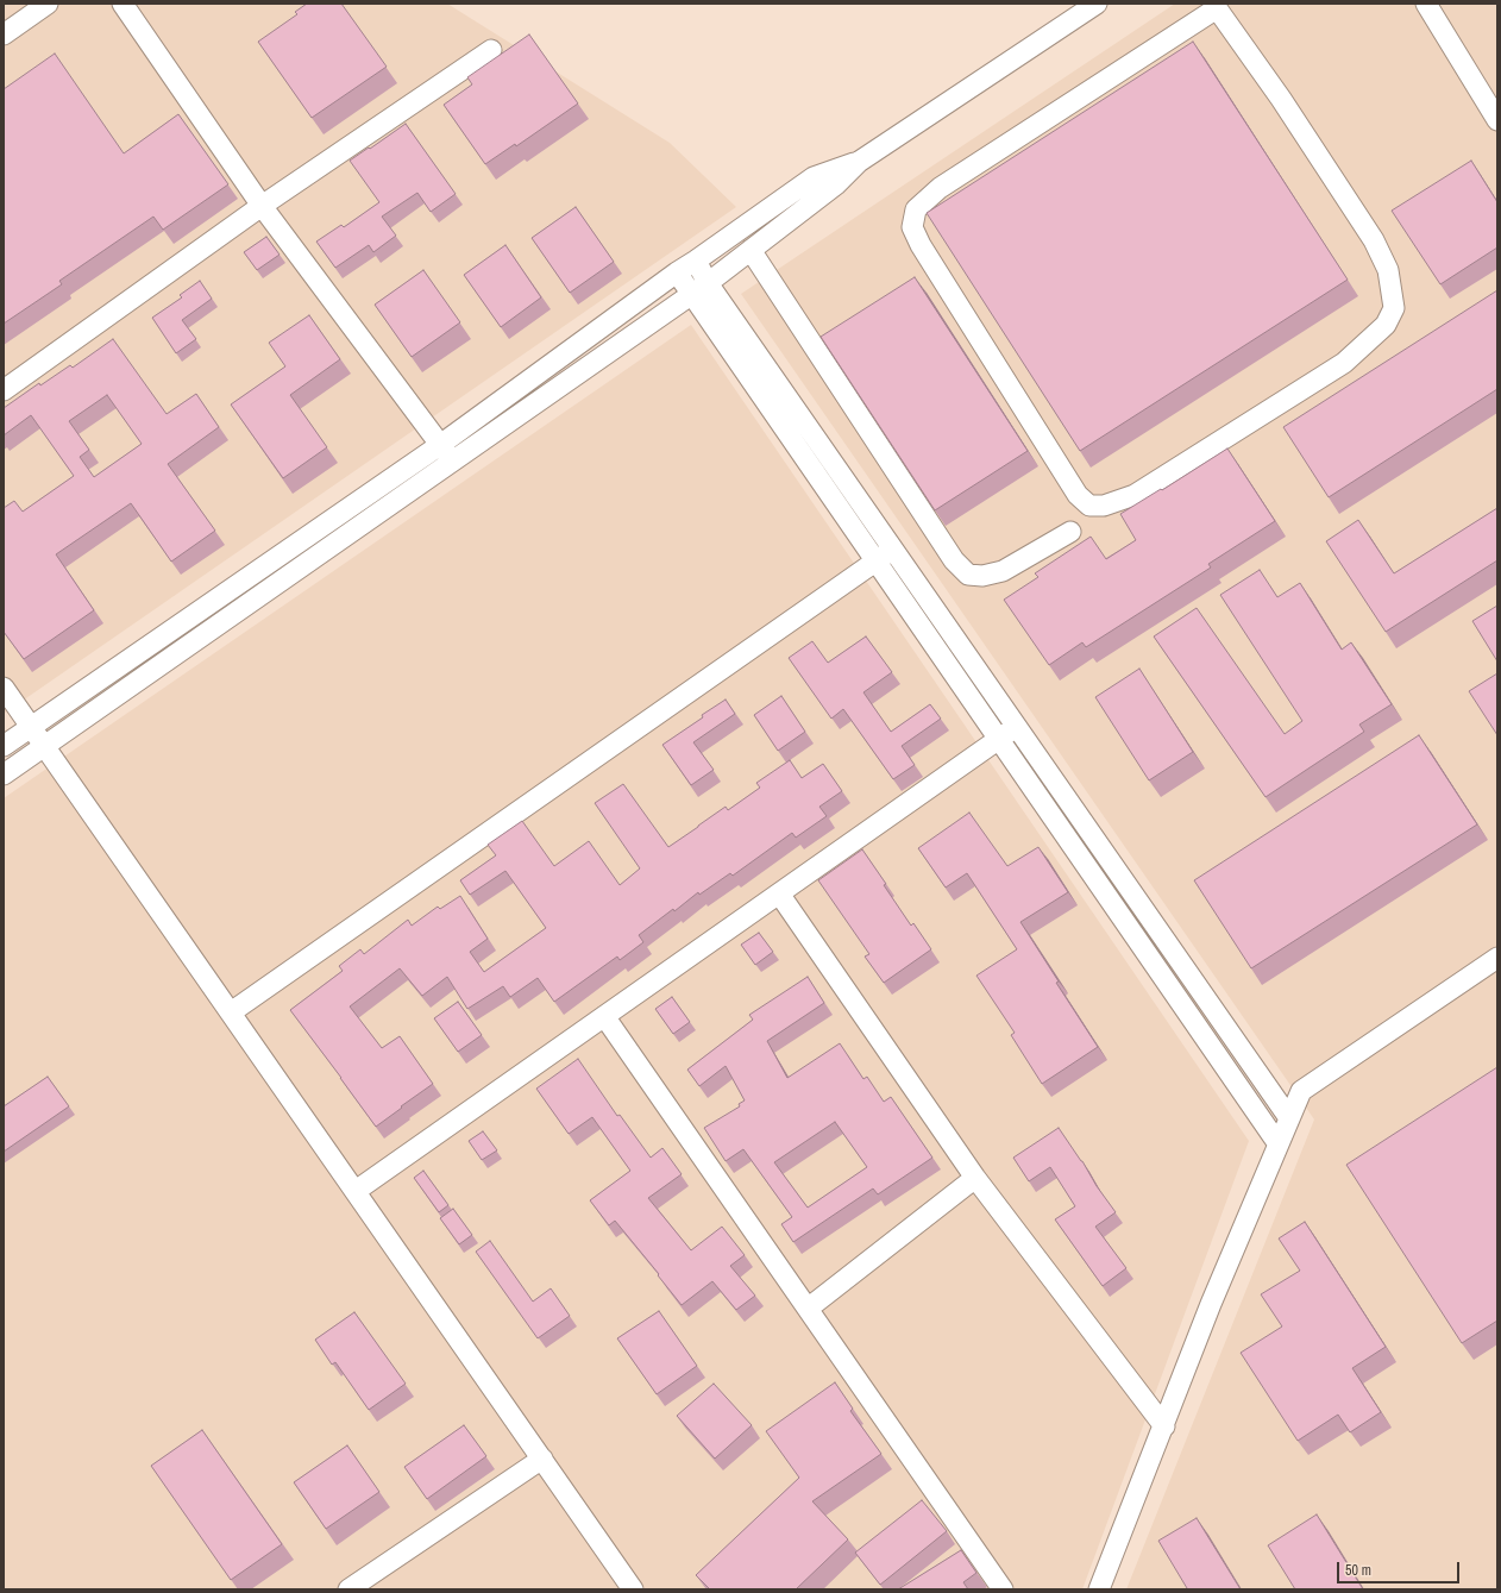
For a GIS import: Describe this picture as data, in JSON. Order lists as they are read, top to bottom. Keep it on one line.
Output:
{"scale_bar":"50 m"}
